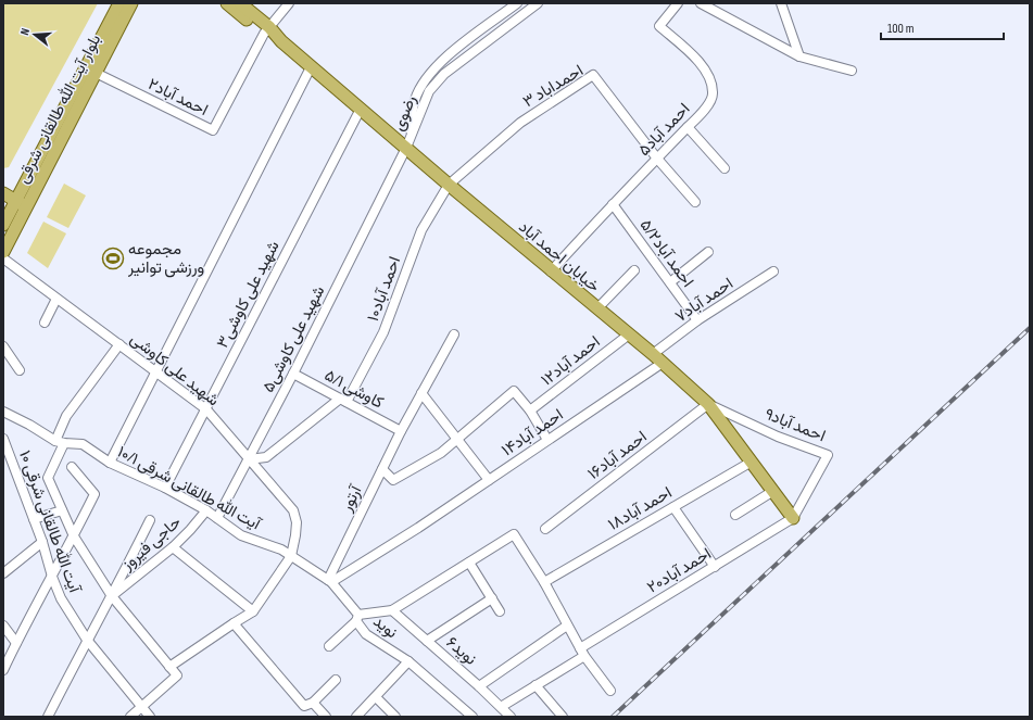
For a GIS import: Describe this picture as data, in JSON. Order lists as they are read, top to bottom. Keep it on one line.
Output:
{"streets":{"main road":["بلوار آیت الله طالقانی شرقی","خیابان احمد آباد"],"street":["احمداباد ۳","احمد آباد۲","رضوی","احمد آباد۵","احمد آباد۵/۲","احمد آباد۱۰","شهید علی کاوشی۳","احمد آباد۷","شهید علی کاوشی۵","احمد آباد۱۲","شهید علی کاوشی","کاوشی ۵/۱","احمد آباد۹","احمد آباد۱۴","احمد آباد۱۶","آیت الله طالقانی شرقی ۱۰/۱","آرتور","احمد آباد۱۸","آیت الله طالقانی شرقی ۱۰","حاجی فیروز","احمد آباد۲۰","نوید","نوید۶"]},"crossings":[["احمداباد ۳","احمد آباد۵"],["احمداباد ۳","خیابان احمد آباد"],["احمداباد ۳","احمد آباد۱۰"],["احمد آباد۲","بلوار آیت الله طالقانی شرقی"],["احمد آباد۲","خیابان احمد آباد"],["رضوی","خیابان احمد آباد"],["رضوی","شهید علی کاوشی۵"],["احمد آباد۵","احمد آباد۵/۲"],["احمد آباد۵","خیابان احمد آباد"],["احمد آباد۵/۲","احمد آباد۷"],["خیابان احمد آباد","احمد آباد۱۰"],["خیابان احمد آباد","شهید علی کاوشی۳"],["خیابان احمد آباد","احمد آباد۷"],["خیابان احمد آباد","شهید علی کاوشی۵"],["خیابان احمد آباد","احمد آباد۱۲"],["خیابان احمد آباد","احمد آباد۹"],["خیابان احمد آباد","احمد آباد۱۴"],["خیابان احمد آباد","احمد آباد۱۶"],["خیابان احمد آباد","احمد آباد۱۸"],["خیابان احمد آباد","احمد آباد۲۰"],["احمد آباد۱۰","کاوشی ۵/۱"],["شهید علی کاوشی۳","شهید علی کاوشی"],["شهید علی کاوشی۳","آیت الله طالقانی شرقی ۱۰/۱"],["شهید علی کاوشی۵","شهید علی کاوشی"],["شهید علی کاوشی۵","کاوشی ۵/۱"],["شهید علی کاوشی۵","آیت الله طالقانی شرقی ۱۰/۱"],["شهید علی کاوشی","آیت الله طالقانی شرقی ۱۰/۱"],["شهید علی کاوشی","نوید"],["کاوشی ۵/۱","آرتور"],["احمد آباد۹","احمد آباد۱۶"],["احمد آباد۹","احمد آباد۲۰"],["احمد آباد۱۴","آرتور"],["احمد آباد۱۴","نوید"],["آیت الله طالقانی شرقی ۱۰/۱","حاجی فیروز"],["آیت الله طالقانی شرقی ۱۰/۱","نوید"],["آرتور","نوید"],["احمد آباد۲۰","نوید۶"]],"places":{"sports":["مجموعه ورزشی توانیر"]},"scale_bar":"100 m","north":"left"}
